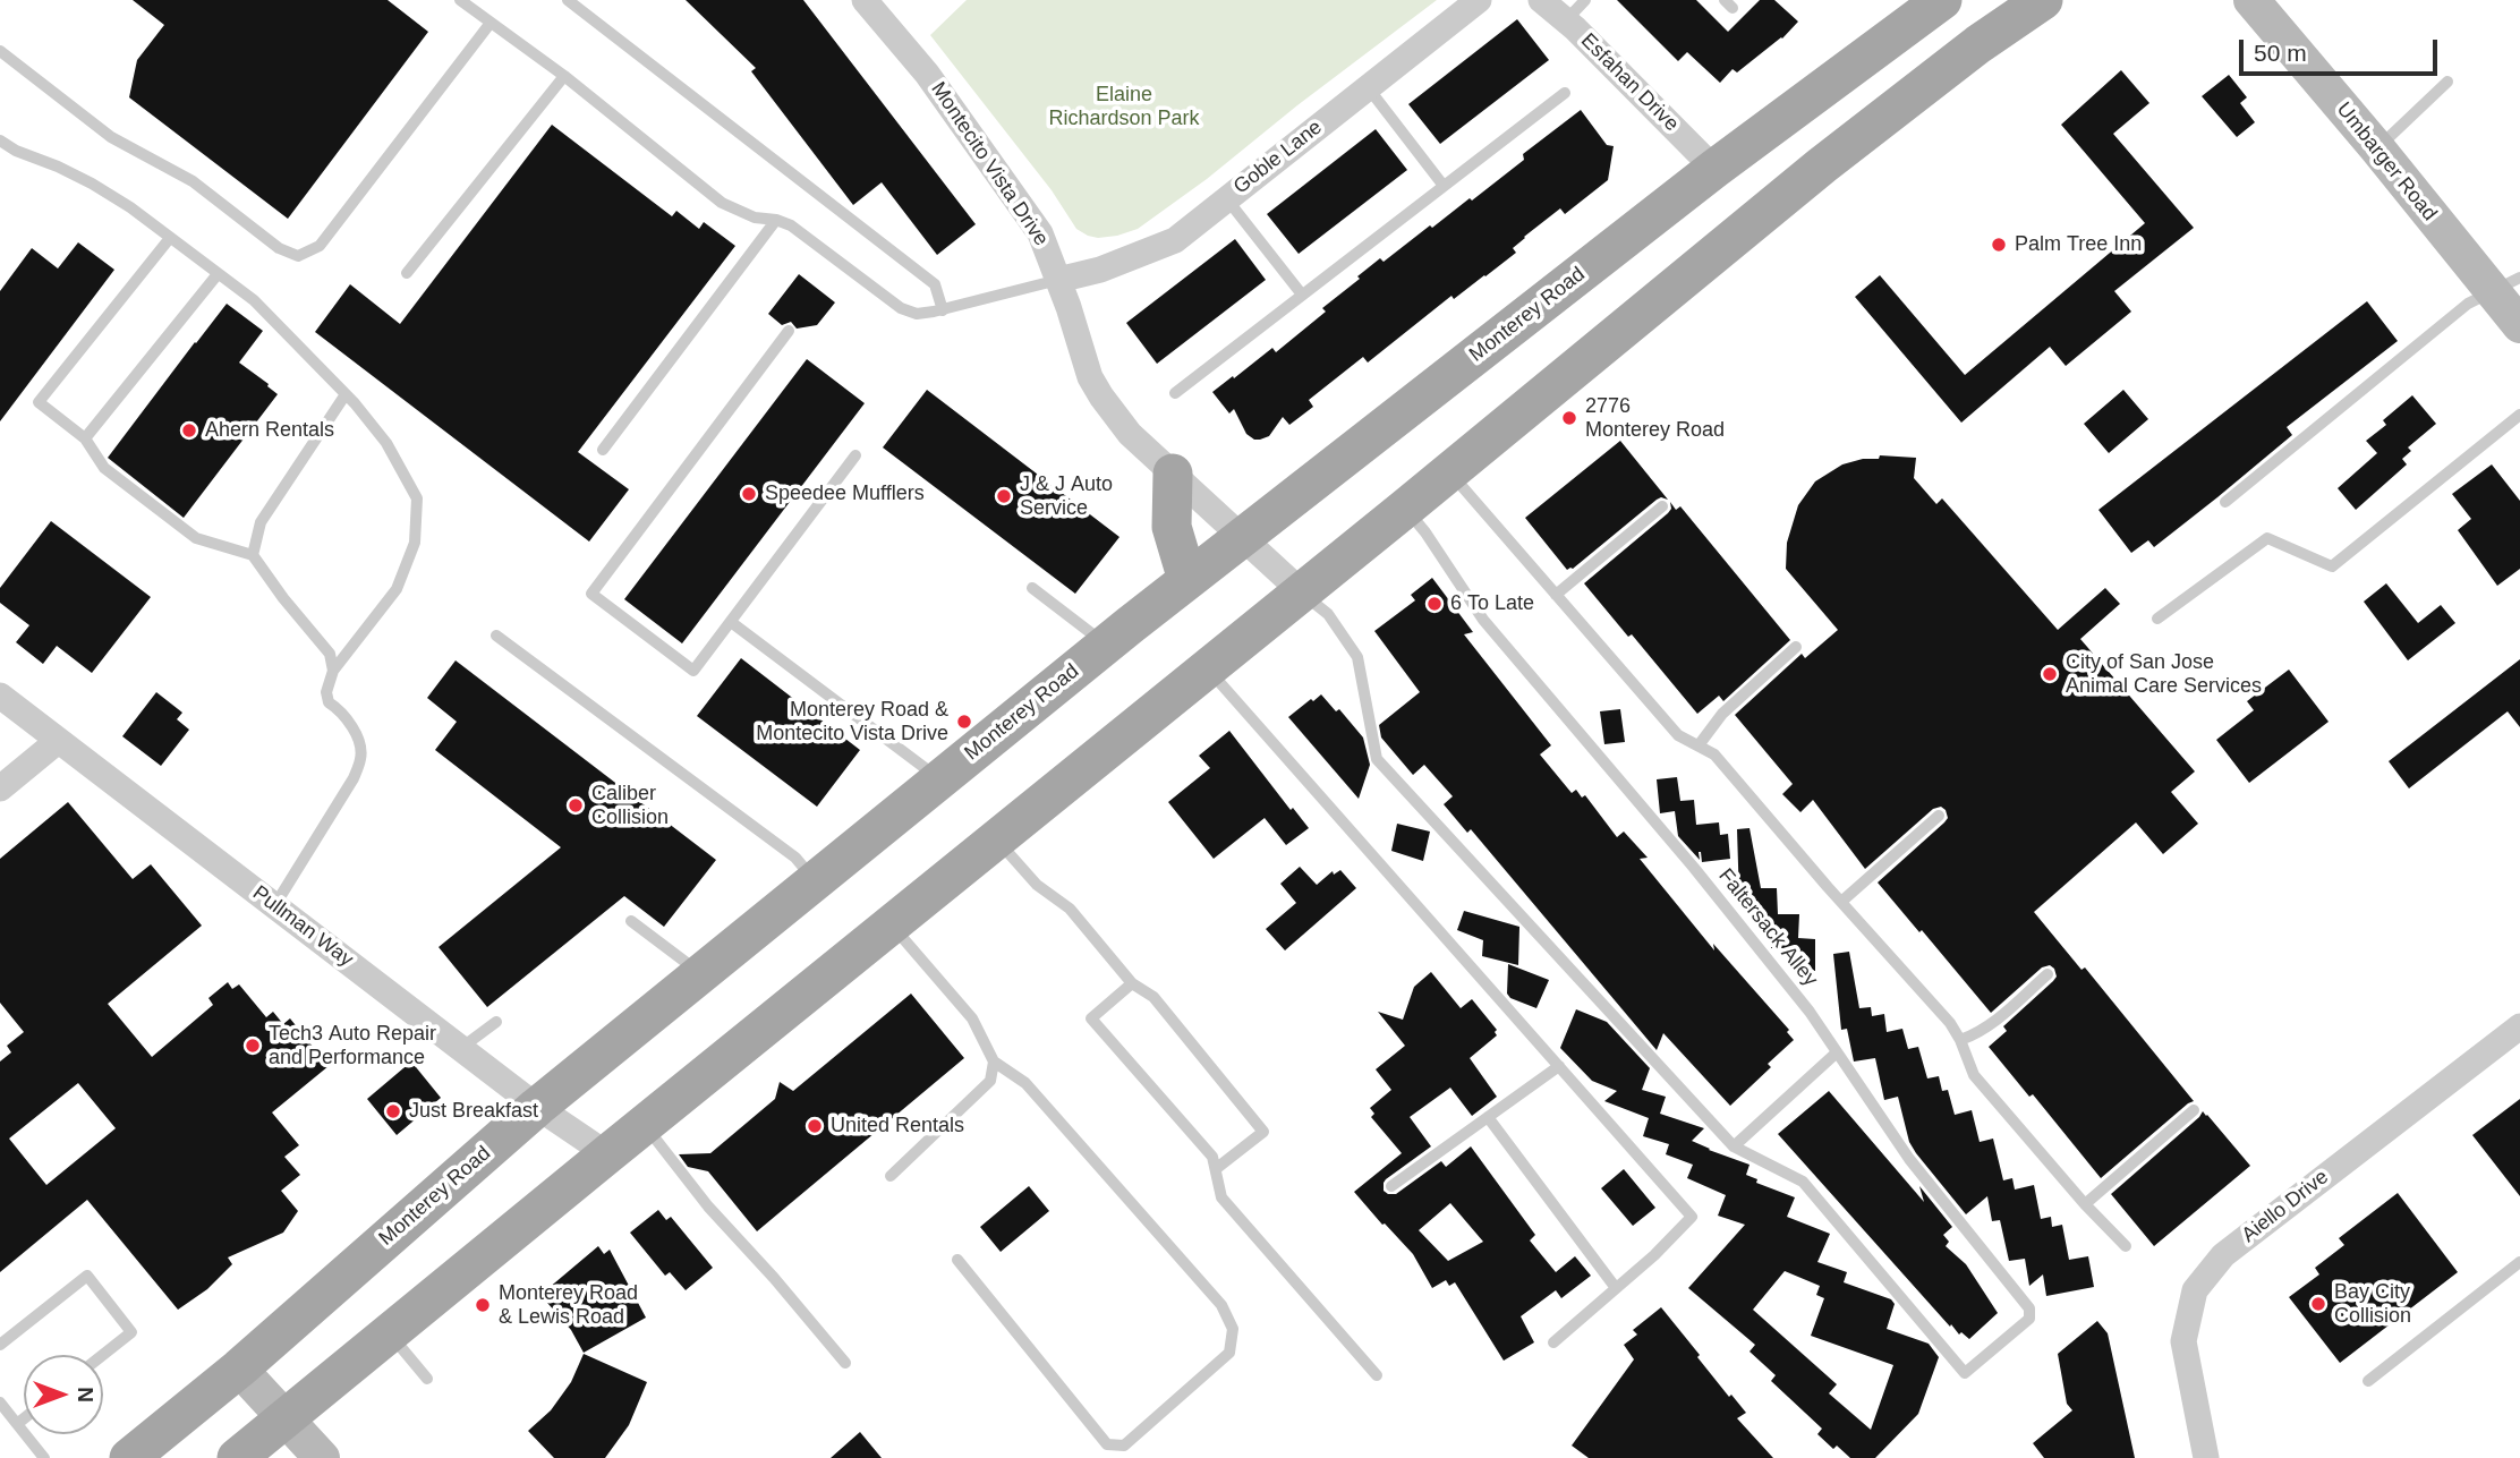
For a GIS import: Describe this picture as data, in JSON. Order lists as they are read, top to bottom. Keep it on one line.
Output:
{"streets":{"main road":["Monterey Road"],"street":["Esfahan Drive","Goble Lane","Umbarger Road","Montecito Vista Drive","Pullman Way","Aiello Drive"],"lane":["Faltersack Alley"]},"crossings":[["Esfahan Drive","Monterey Road"],["Goble Lane","Montecito Vista Drive"],["Montecito Vista Drive","Monterey Road"],["Monterey Road","Pullman Way"]],"parks":["Elaine Richardson Park"],"places":["Palm Tree Inn","2776 Monterey Road","Ahern Rentals","Speedee Mufflers","J & J Auto Service","6 To Late","City of San Jose Animal Care Services","Monterey Road & Montecito Vista Drive","Caliber Collision","Tech3 Auto Repair and Performance","Just Breakfast","United Rentals","Bay City Collision","Monterey Road & Lewis Road"],"scale_bar":"50 m","north":"right"}
